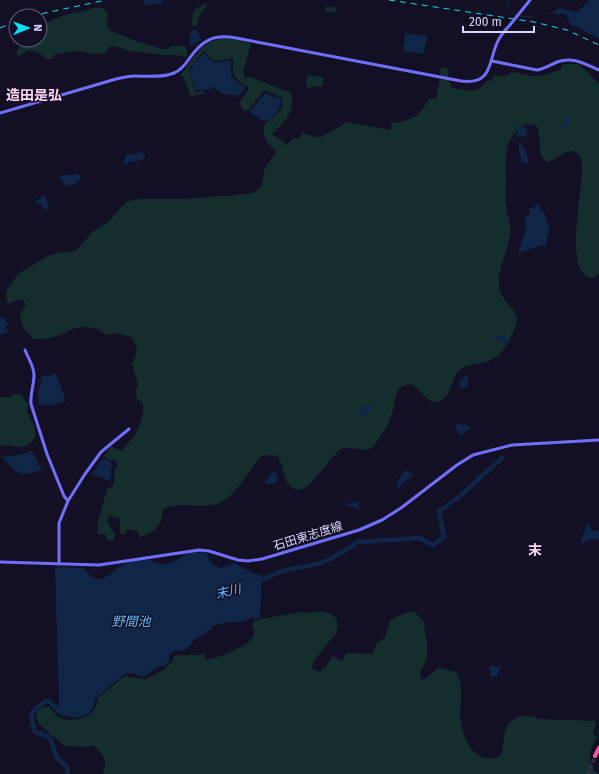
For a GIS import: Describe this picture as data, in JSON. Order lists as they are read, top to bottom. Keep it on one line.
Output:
{"streets":{"street":["石田東志度線"]},"districts":["造田是弘","末"],"water":["末川","野間池"],"scale_bar":"200 m","north":"right"}
